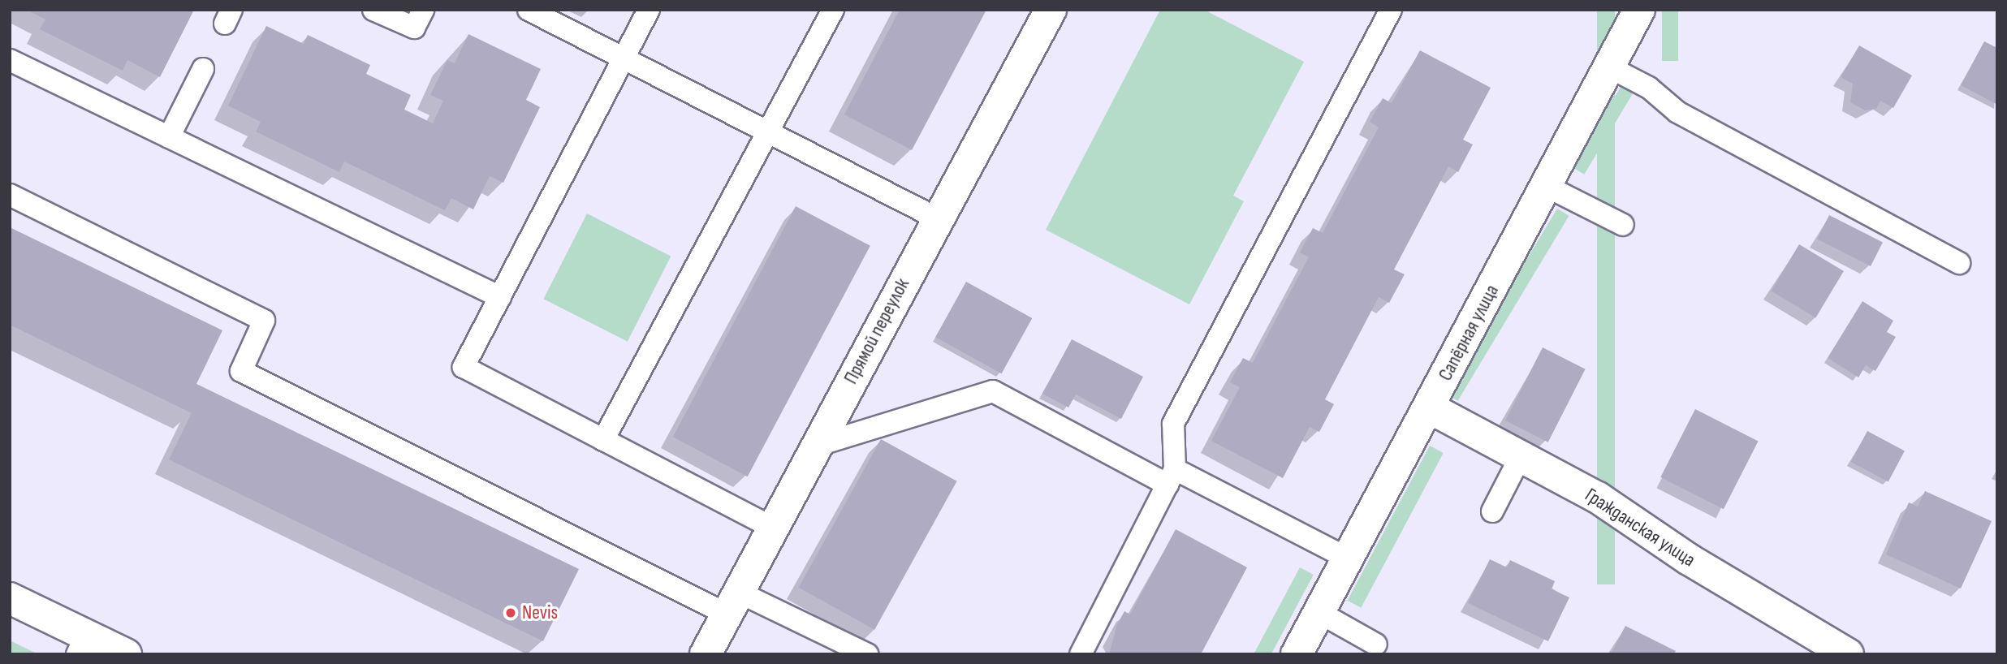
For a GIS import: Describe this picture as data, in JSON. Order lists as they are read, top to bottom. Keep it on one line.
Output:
{"streets":{"street":["Прямой переулок","Сапёрная улица","Гражданская улица"]},"crossings":[["Сапёрная улица","Гражданская улица"]],"places":["Nevis"]}
